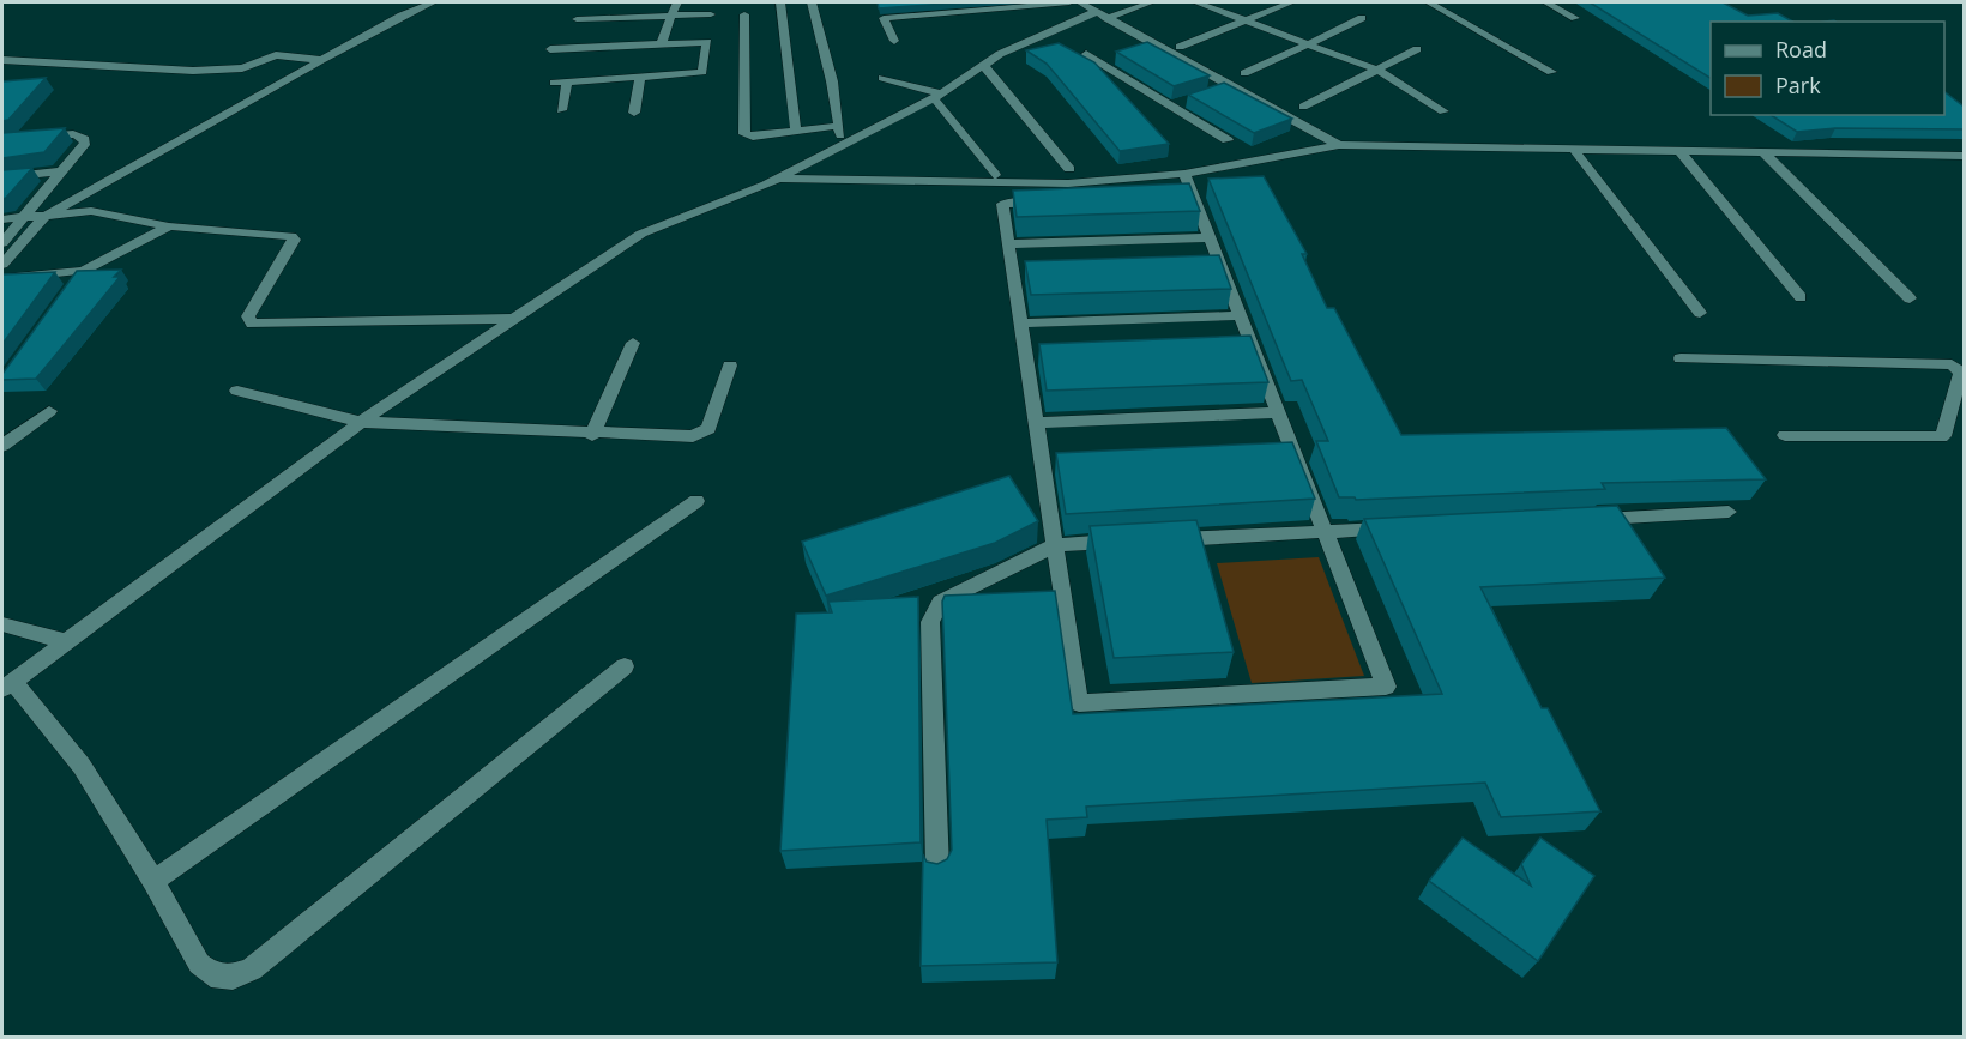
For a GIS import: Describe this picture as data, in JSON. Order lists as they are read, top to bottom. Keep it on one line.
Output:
{"legend":["Road","Park"]}
